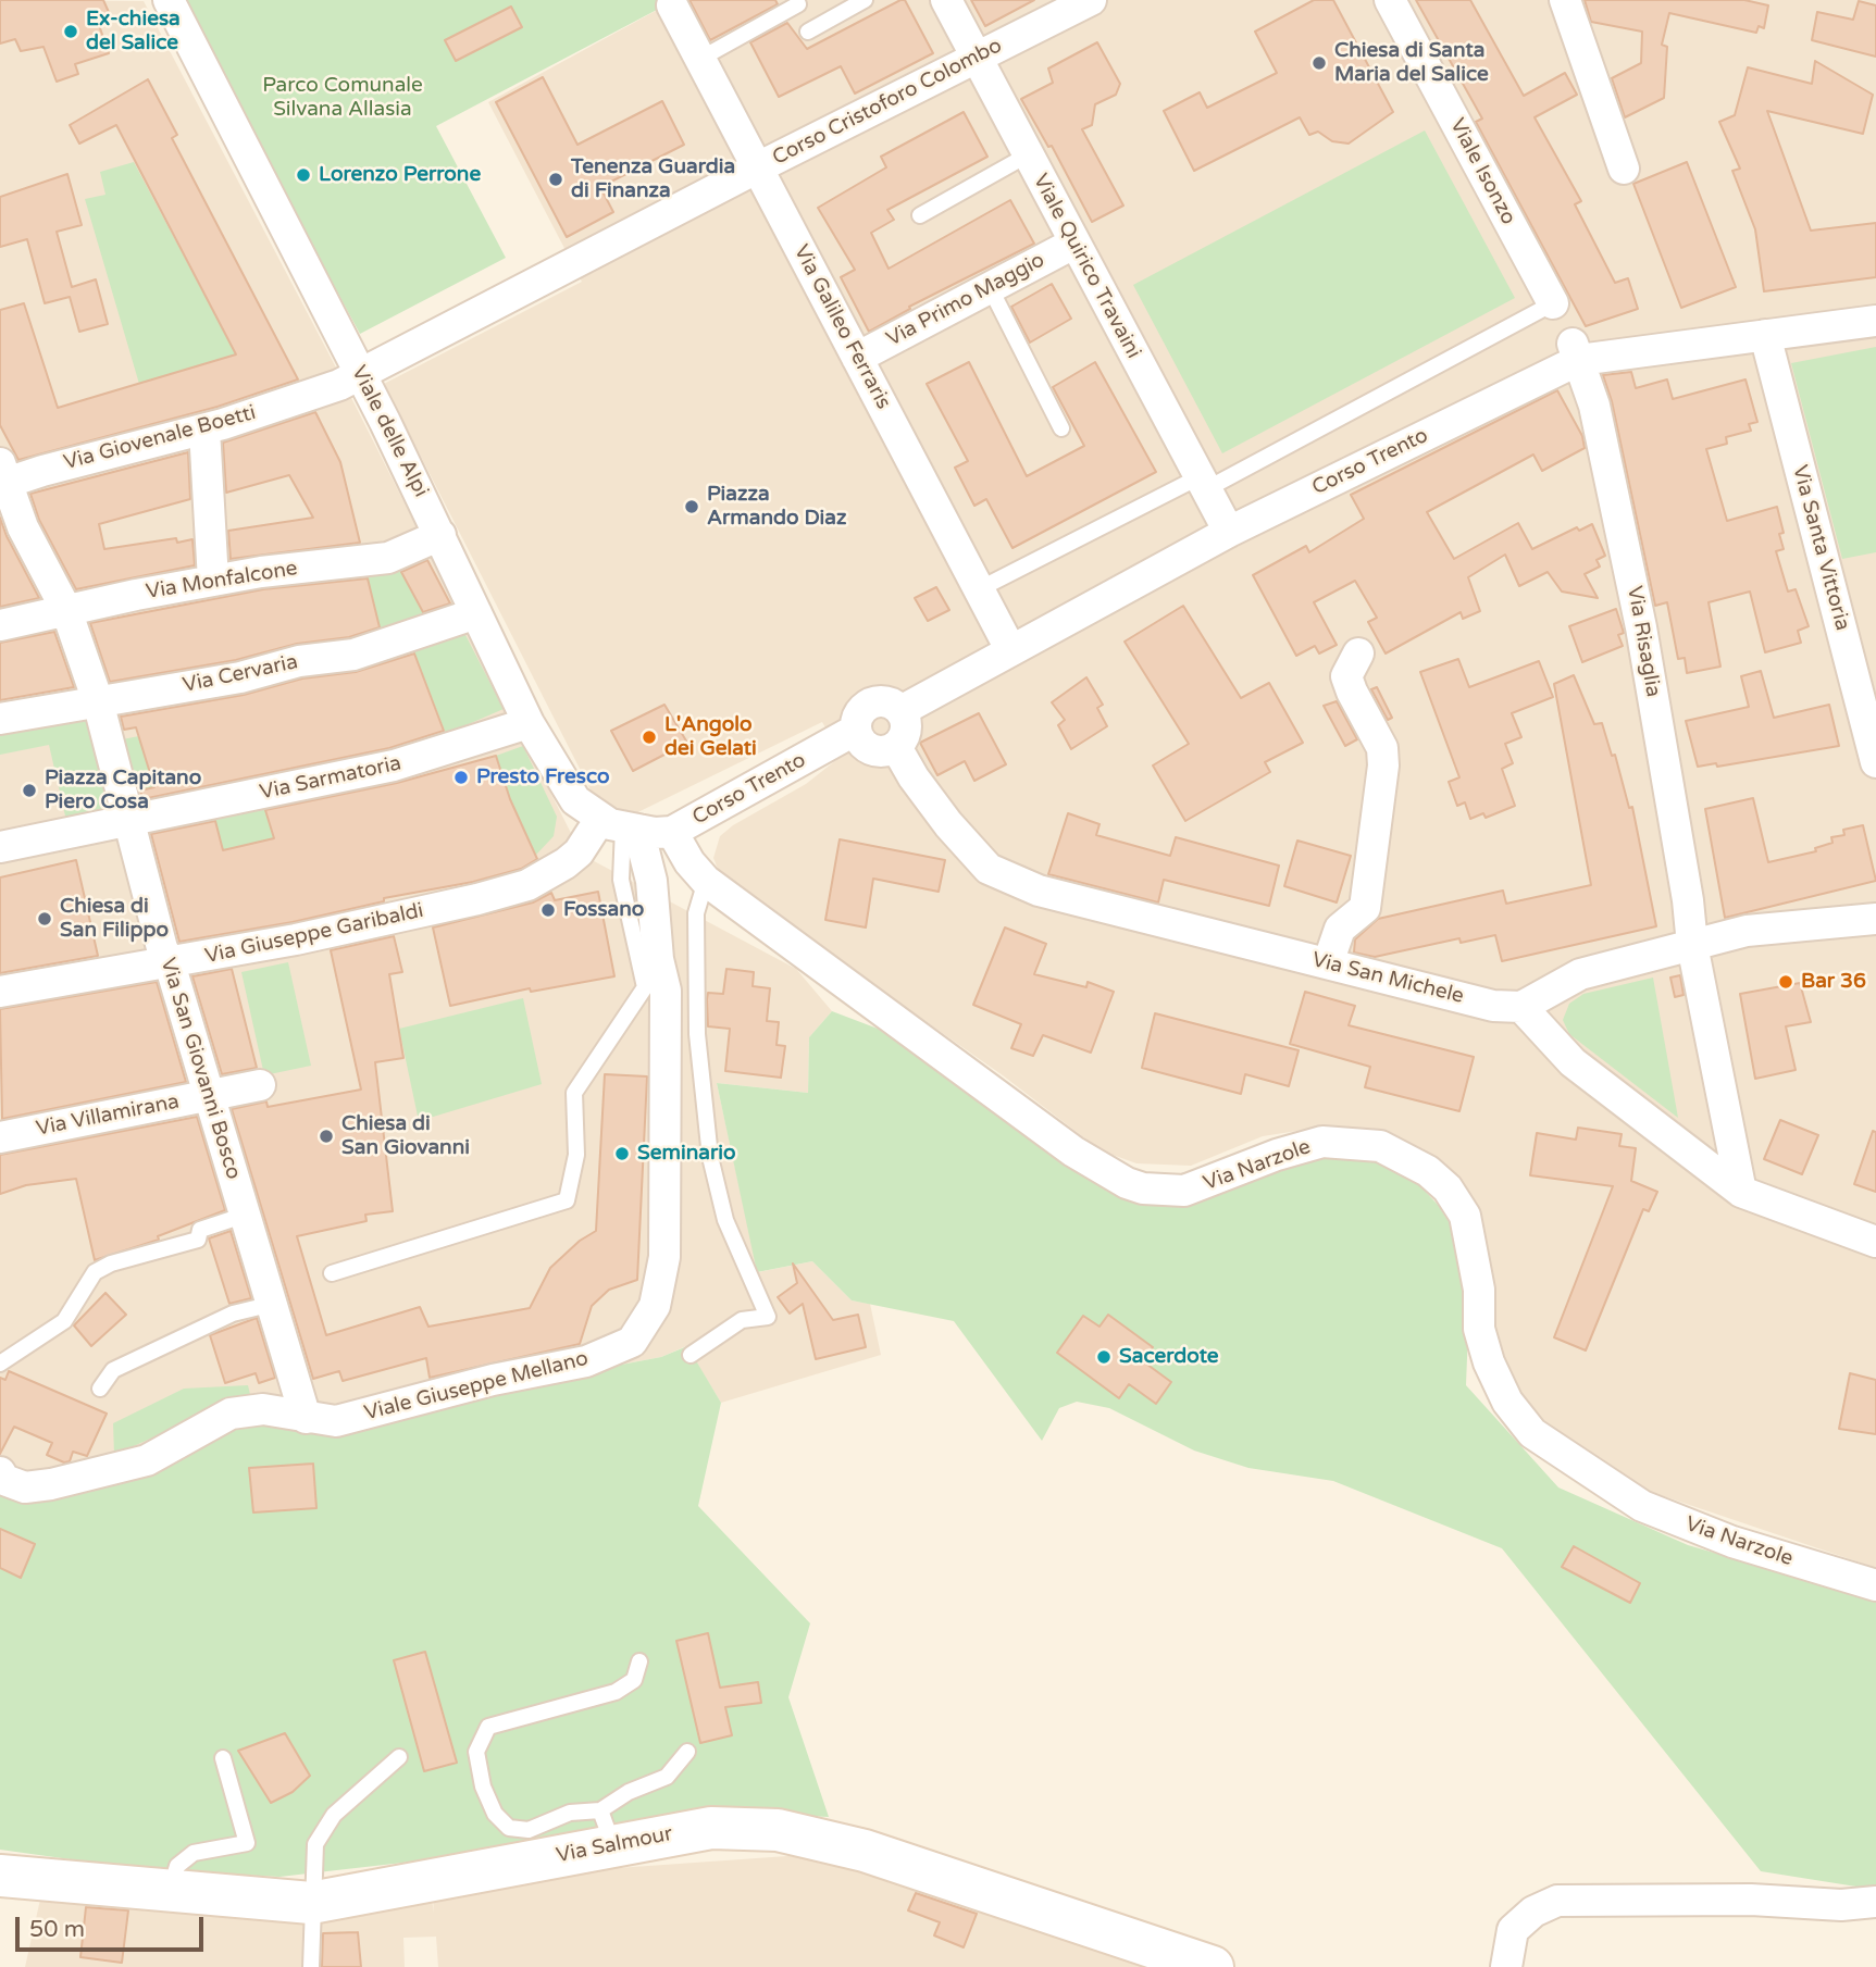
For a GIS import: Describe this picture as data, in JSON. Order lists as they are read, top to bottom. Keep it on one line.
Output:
{"streets":{"main road":["Via Salmour"],"street":["Corso Cristoforo Colombo","Viale Isonzo","Viale Quirico Travaini","Via Primo Maggio","Via Galileo Ferraris","Viale delle Alpi","Via Giovenale Boetti","Corso Trento","Via Santa Vittoria","Via Monfalcone","Via Risaglia","Via Cervaria","Via Sarmatoria","Via Giuseppe Garibaldi","Via San Michele","Via San Giovanni Bosco","Via Villamirana","Via Narzole","Viale Giuseppe Mellano"]},"crossings":[["Corso Cristoforo Colombo","Viale Quirico Travaini"],["Corso Cristoforo Colombo","Via Galileo Ferraris"],["Corso Cristoforo Colombo","Viale delle Alpi"],["Corso Cristoforo Colombo","Via Giovenale Boetti"],["Viale Quirico Travaini","Via Primo Maggio"],["Viale Quirico Travaini","Corso Trento"],["Via Primo Maggio","Via Galileo Ferraris"],["Via Galileo Ferraris","Corso Trento"],["Viale delle Alpi","Via Giovenale Boetti"],["Viale delle Alpi","Corso Trento"],["Viale delle Alpi","Via Monfalcone"],["Viale delle Alpi","Via Cervaria"],["Viale delle Alpi","Via Sarmatoria"],["Viale delle Alpi","Via Giuseppe Garibaldi"],["Viale delle Alpi","Viale Giuseppe Mellano"],["Via Giovenale Boetti","Via San Giovanni Bosco"],["Corso Trento","Via Santa Vittoria"],["Corso Trento","Via Risaglia"],["Corso Trento","Via Giuseppe Garibaldi"],["Corso Trento","Via San Michele"],["Corso Trento","Via Narzole"],["Corso Trento","Viale Giuseppe Mellano"],["Via Monfalcone","Via San Giovanni Bosco"],["Via Cervaria","Via San Giovanni Bosco"],["Via Sarmatoria","Via San Giovanni Bosco"],["Via Giuseppe Garibaldi","Via San Giovanni Bosco"],["Via Giuseppe Garibaldi","Viale Giuseppe Mellano"],["Via San Giovanni Bosco","Via Villamirana"],["Via San Giovanni Bosco","Viale Giuseppe Mellano"]],"parks":["Parco Comunale Silvana Allasia"],"places":["Ex-chiesa del Salice","Chiesa di Santa Maria del Salice","Lorenzo Perrone","Tenenza Guardia di Finanza","Piazza Armando Diaz","L'Angolo dei Gelati","Presto Fresco","Piazza Capitano Piero Cosa","Fossano","Chiesa di San Filippo","Bar 36","Chiesa di San Giovanni","Seminario","Sacerdote"],"scale_bar":"50 m"}
